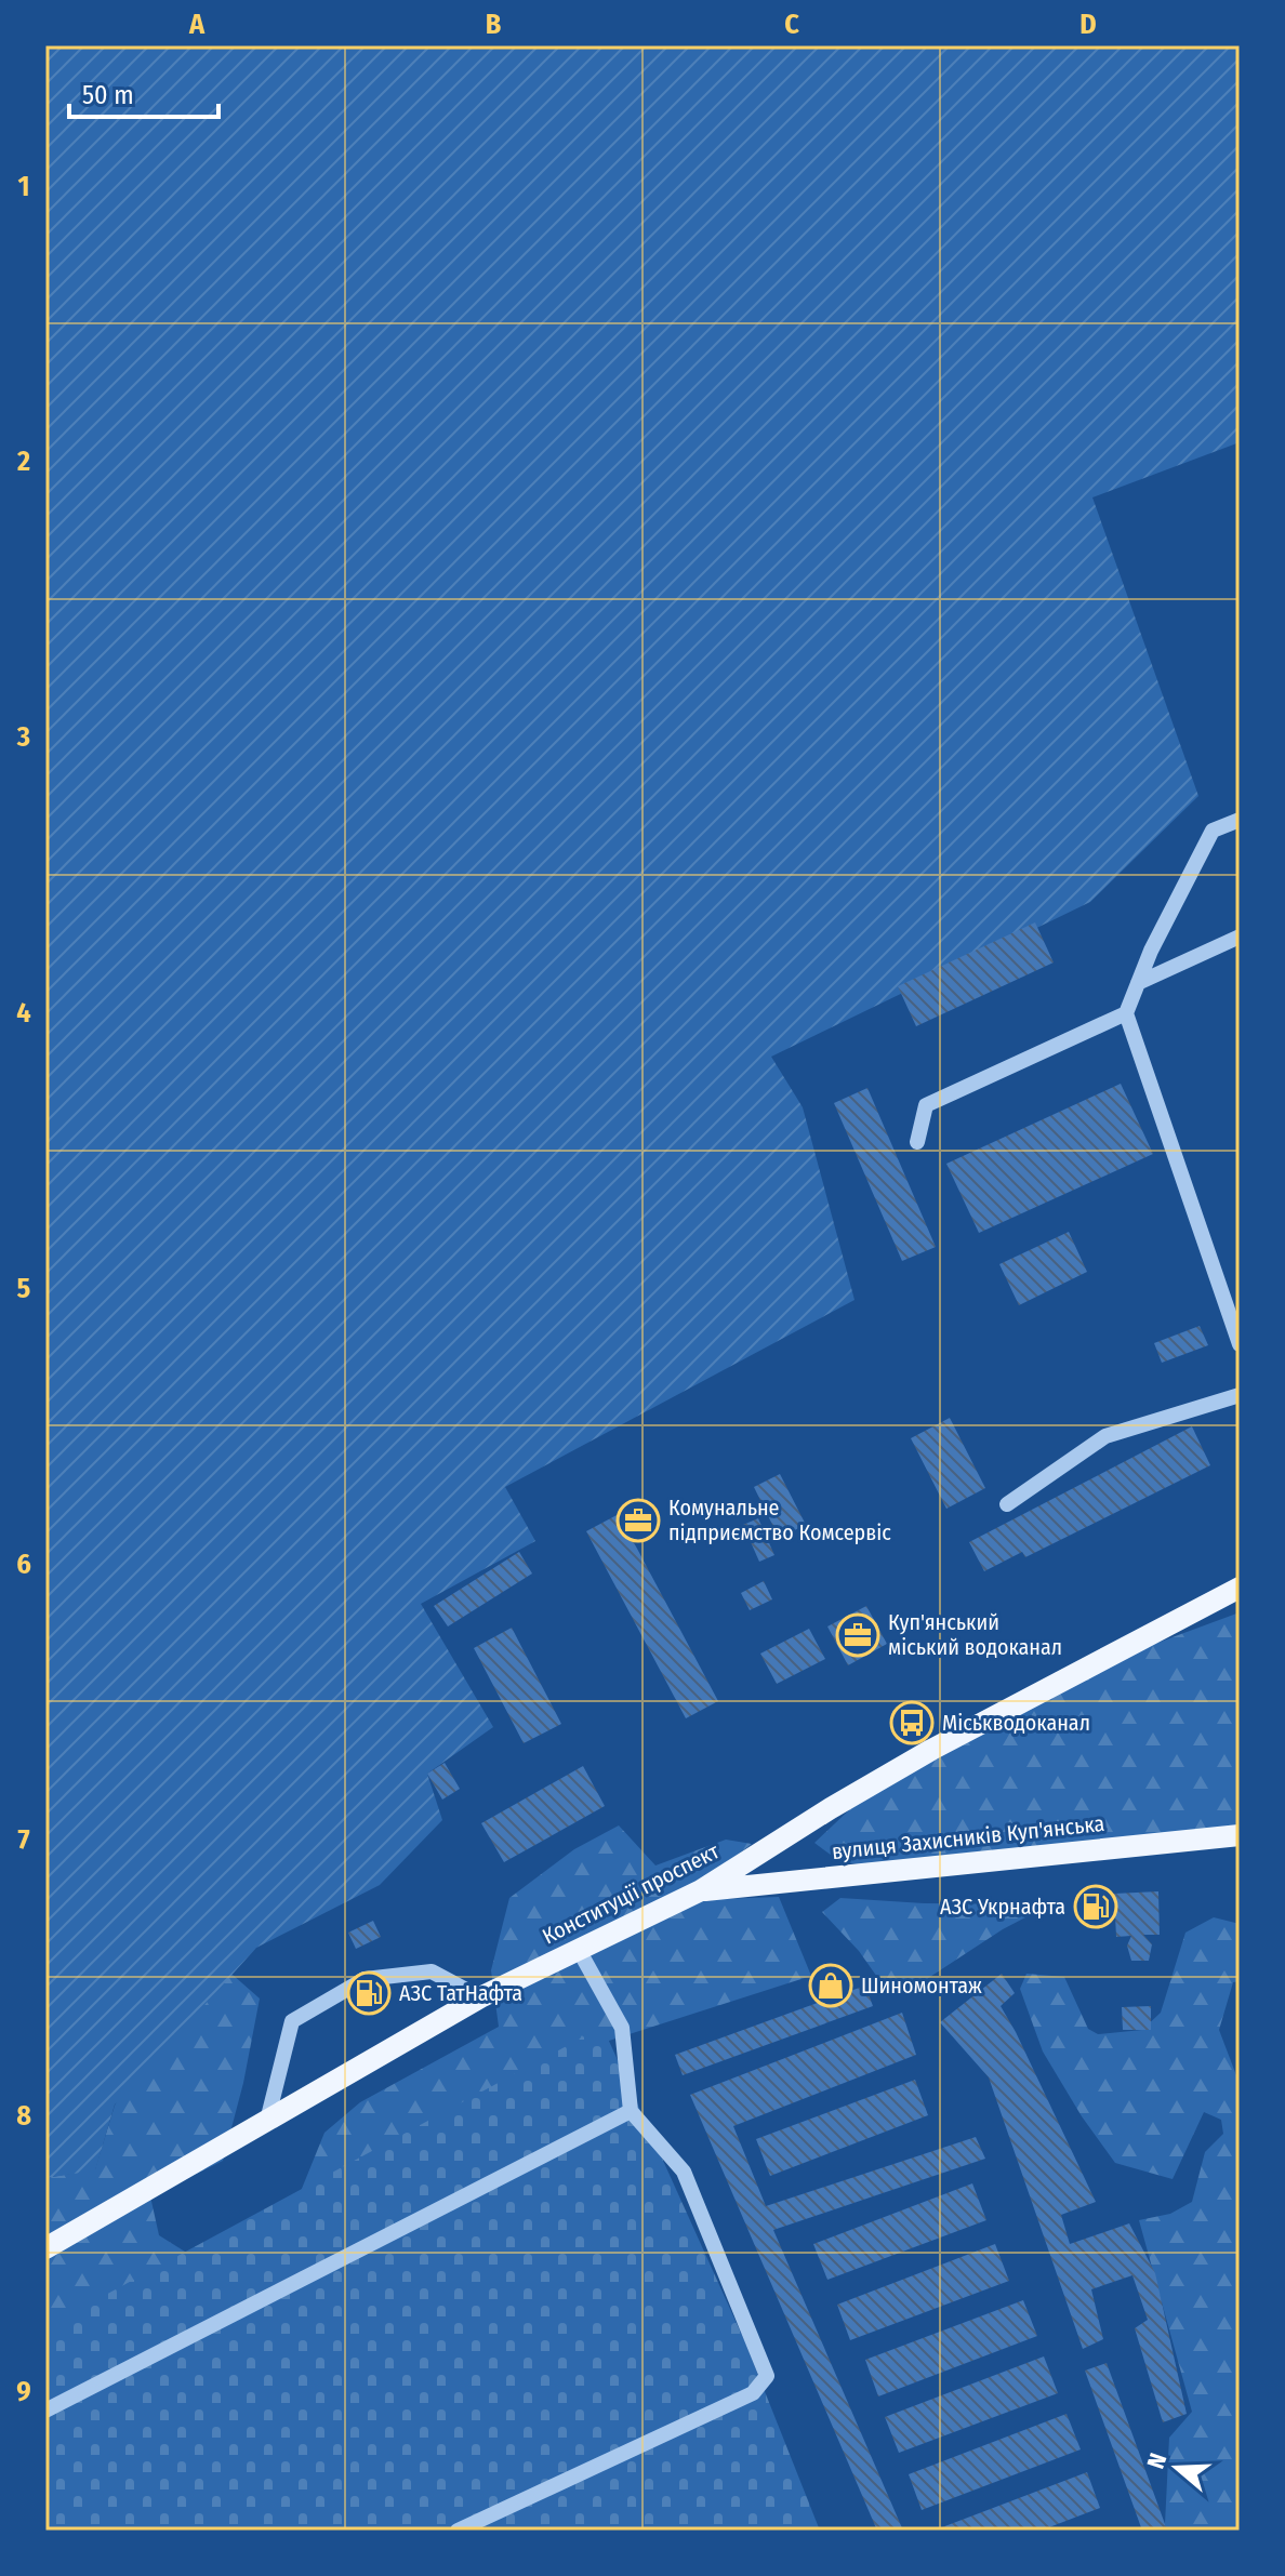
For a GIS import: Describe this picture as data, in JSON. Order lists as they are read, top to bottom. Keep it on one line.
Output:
{"streets":{"main road":["вулиця Захисників Куп'янська","Конституції проспект"]},"crossings":[["вулиця Захисників Куп'янська","Конституції проспект"]],"places":{"office":["Комунальне пiдприємство Комсервiс","Куп'янський міський водоканал"],"bus stop":["Міськводоканал"],"fuel station":["АЗС Укрнафта","АЗС ТатНафта"],"shop":["Шиномонтаж"]},"scale_bar":"50 m","north":"left","grid":{"columns":["A","B","C","D"],"rows":["1","2","3","4","5","6","7","8","9"]}}
